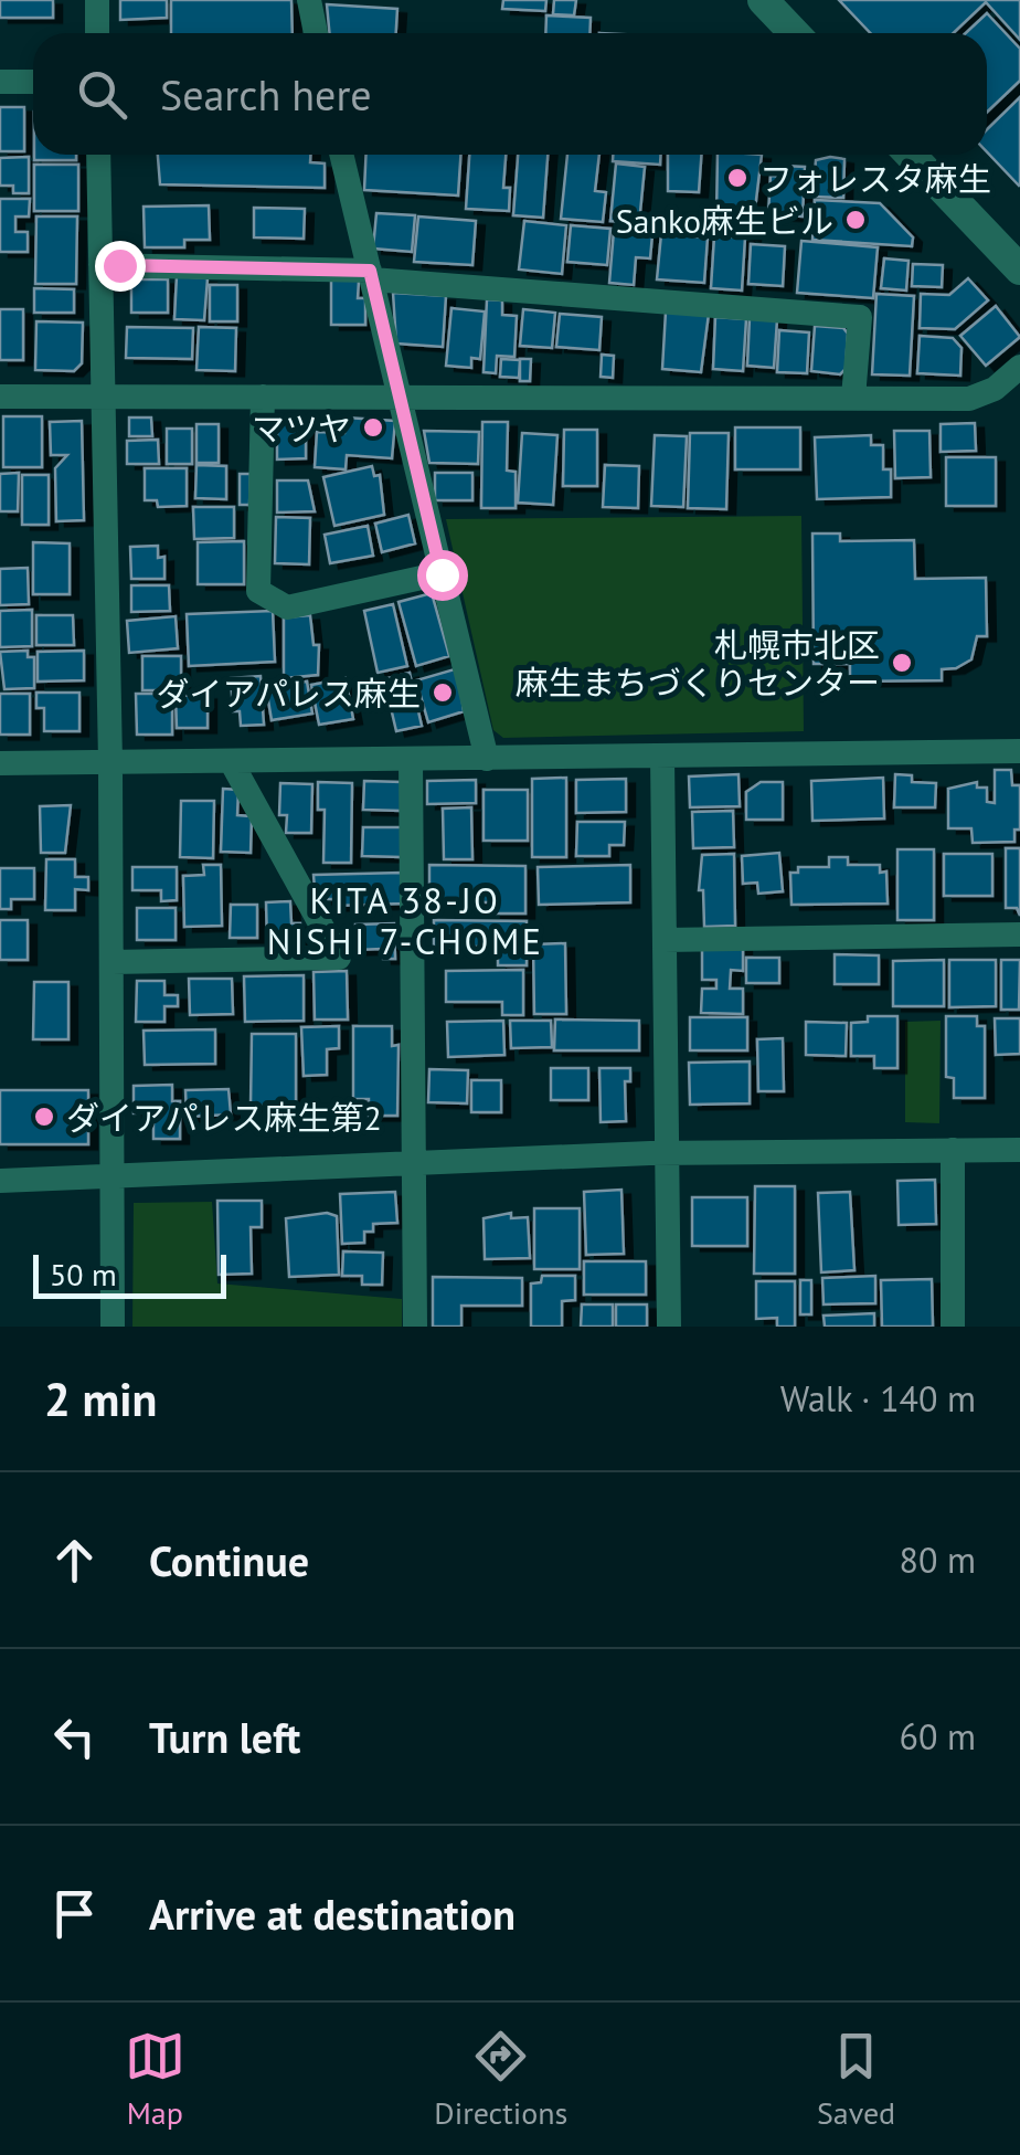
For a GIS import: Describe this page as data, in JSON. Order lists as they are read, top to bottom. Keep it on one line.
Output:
{"districts":["KITA 38-JO NISHI 7-CHOME"],"places":["フォレスタ麻生","Sanko麻生ビル","マツヤ","札幌市北区 麻生まちづくりセンター","ダイアパレス麻生","ダイアパレス麻生第2"],"scale_bar":"50 m","page":{"search":"Search here","scale":"50 m","heading":["2 min","Walk · 140 m"],"list":[["Continue","80 m"],["Turn left","60 m"],"Arrive at destination"],"nav":["Map","Directions","Saved"]}}
